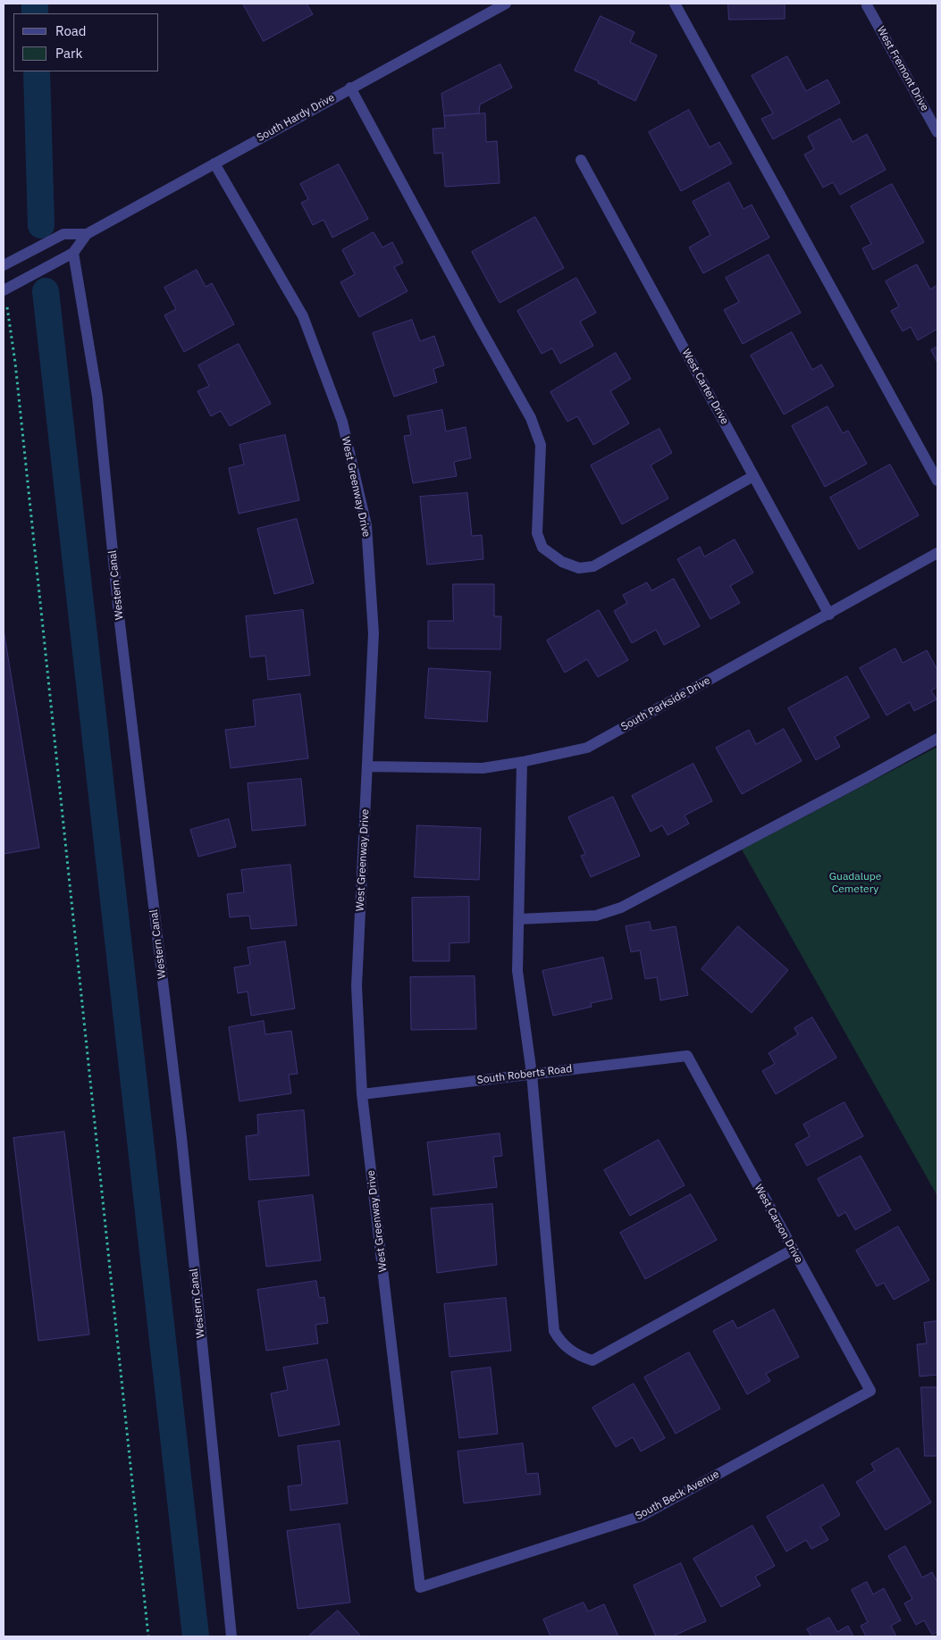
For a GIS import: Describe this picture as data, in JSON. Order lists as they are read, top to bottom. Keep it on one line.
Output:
{"streets":{"street":["West Fremont Drive","South Hardy Drive","West Carter Drive","West Greenway Drive","Western Canal","South Parkside Drive","South Roberts Road","West Carson Drive","South Beck Avenue"]},"crossings":[["South Hardy Drive","West Greenway Drive"],["South Hardy Drive","Western Canal"],["West Carter Drive","South Parkside Drive"],["West Greenway Drive","South Parkside Drive"],["West Greenway Drive","South Roberts Road"],["West Greenway Drive","South Beck Avenue"],["South Roberts Road","West Carson Drive"],["West Carson Drive","South Beck Avenue"]],"parks":["Guadalupe Cemetery"],"legend":["Road","Park"]}
